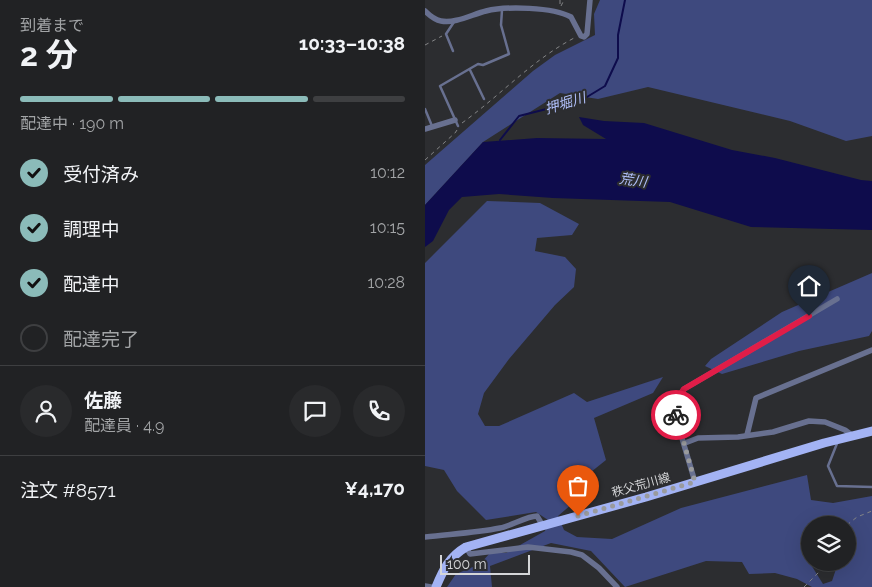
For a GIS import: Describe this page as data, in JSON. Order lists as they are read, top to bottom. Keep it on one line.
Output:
{"streets":{"main road":["秩父荒川線"]},"water":["押堀川","荒川"],"scale_bar":"100 m","page":{"heading":["2 分","到着まで","10:33–10:38"],"panel":["佐藤","配達員 · 4.9","注文 #8571","¥4,170"],"bar":"配達中 · 190 m","list":[["受付済み","10:12"],["調理中","10:15"],["配達中","10:28"],"配達完了"],"scale":"100 m"}}
